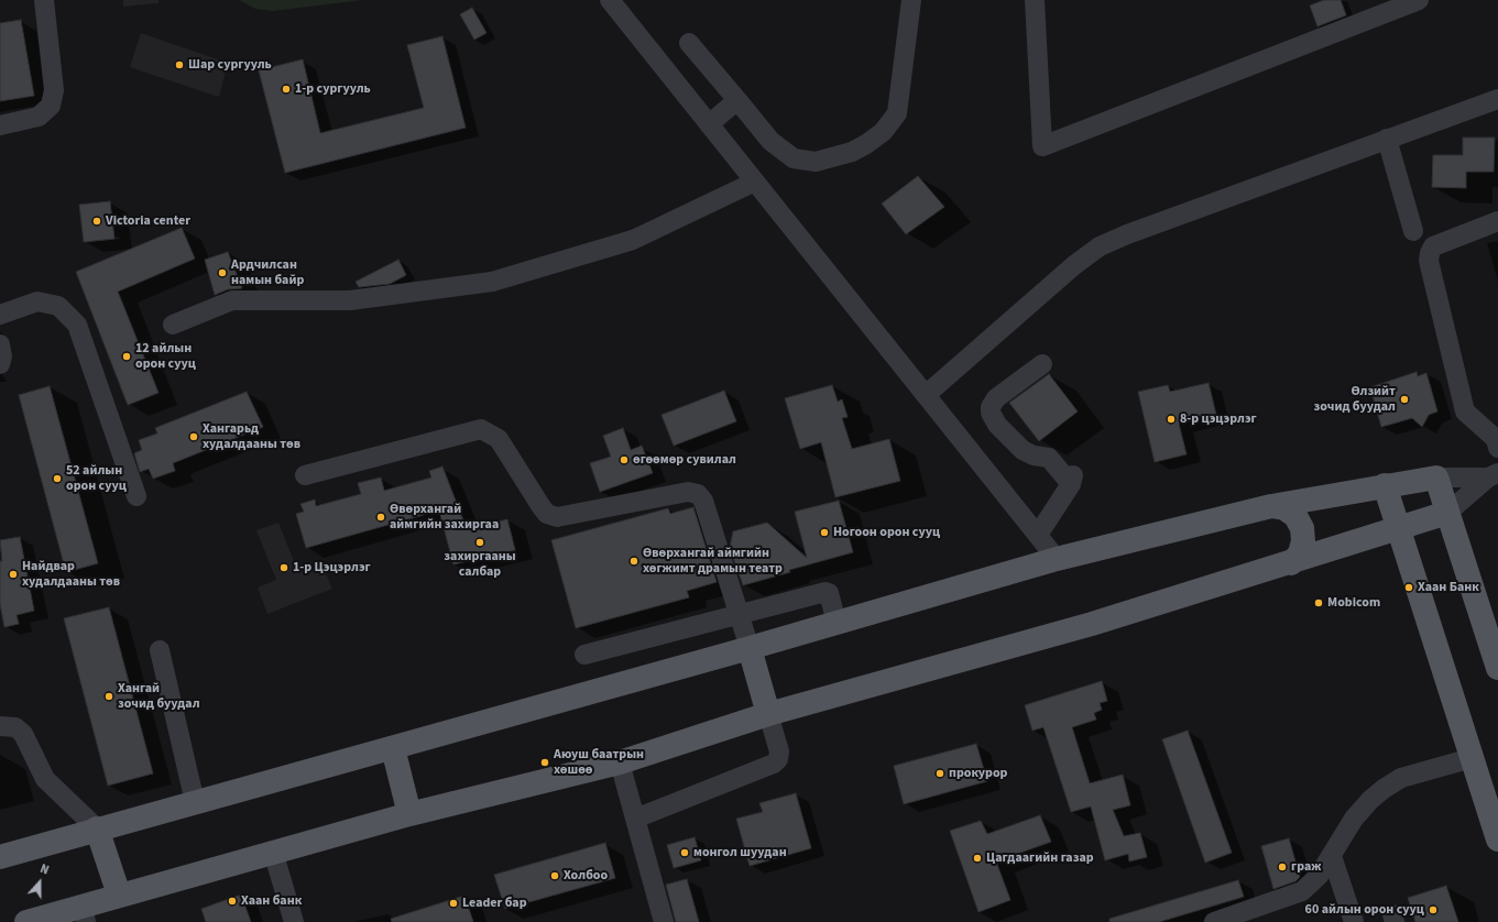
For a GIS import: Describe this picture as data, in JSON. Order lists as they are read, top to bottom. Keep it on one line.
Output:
{"places":["Шар сургууль","1-р сургууль","Victoria center","Ардчилсан намын байр","12 айлын орон сууц","Өлзийт зочид буудал","8-р цэцэрлэг","Хангарьд худалдааны төв","өгөөмөр сувилал","52 айлын орон сууц","Өвөрхангай аймгийн захиргаа","Ногоон орон сууц","захиргааны салбар","Өвөрхангай аймгийн хөгжимт драмын театр","1-р Цэцэрлэг","Найдвар худалдааны төв","Хаан Банк","Mobicom","Хангай зочид буудал","Аюуш баатрын хөшөө","прокурор","монгол шуудан","Цагдаагийн газар","граж","Холбоо","Хаан банк","Leader бар","60 айлын орон сууц"],"north":"top"}
